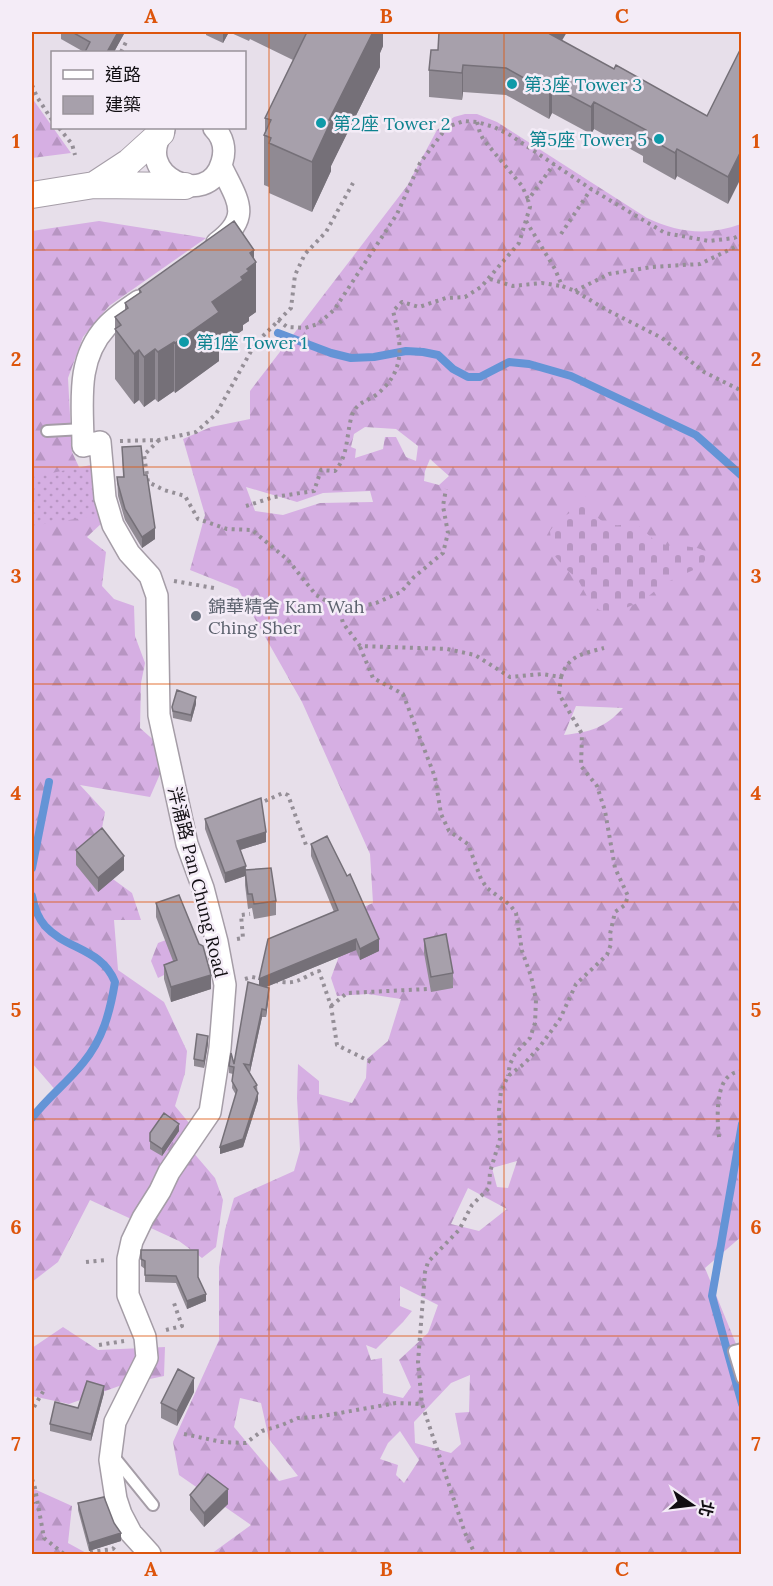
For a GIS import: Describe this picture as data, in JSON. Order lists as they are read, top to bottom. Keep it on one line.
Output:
{"streets":{"street":["泮涌路 Pan Chung Road"]},"places":["第3座 Tower 3","第2座 Tower 2","第5座 Tower 5","第1座 Tower 1","錦華精舍 Kam Wah Ching Sher"],"legend":["道路","建築"],"north":"right","grid":{"columns":["A","B","C"],"rows":["1","2","3","4","5","6","7"]}}
